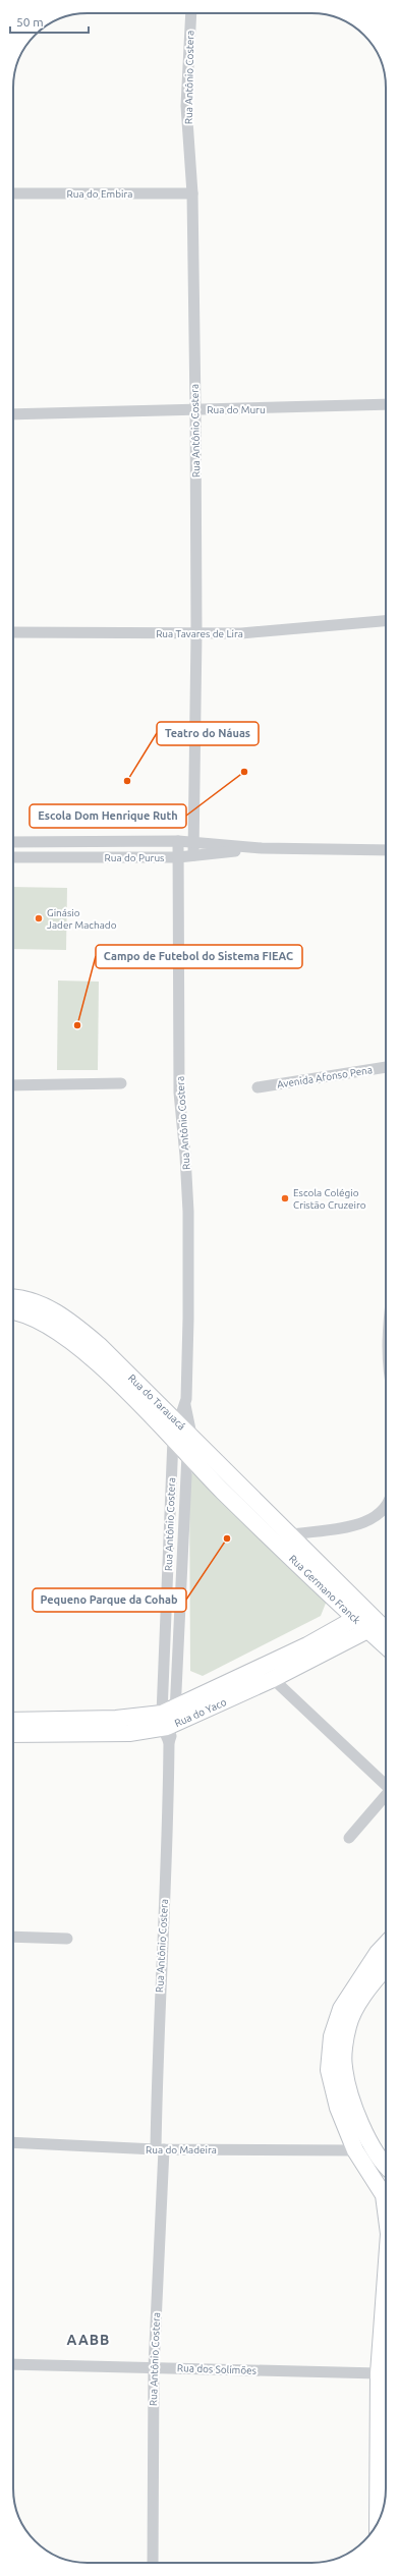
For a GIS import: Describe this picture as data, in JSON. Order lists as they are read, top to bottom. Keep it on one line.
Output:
{"streets":{"main road":["Rua do Tarauacá","Rua Germano Franck","Rua do Yaco"],"street":["Rua Antônio Costera","Rua do Embira","Rua do Muru","Rua Tavares de Lira","Rua do Purus","Avenida Afonso Pena","Rua do Madeira","Rua dos Solimões"]},"crossings":[["Rua Antônio Costera","Rua do Embira"],["Rua Antônio Costera","Rua do Muru"],["Rua Antônio Costera","Rua Tavares de Lira"],["Rua Antônio Costera","Rua do Purus"],["Rua Antônio Costera","Rua do Tarauacá"],["Rua Antônio Costera","Rua do Yaco"],["Rua Antônio Costera","Rua do Madeira"],["Rua Antônio Costera","Rua dos Solimões"],["Rua do Tarauacá","Rua Germano Franck"],["Rua Germano Franck","Rua do Yaco"]],"districts":["AABB"],"places":["Escola Dom Henrique Ruth","Teatro do Náuas","Ginásio Jader Machado","Campo de Futebol do Sistema FIEAC","Escola Colégio Cristão Cruzeiro","Pequeno Parque da Cohab"],"scale_bar":"50 m"}
